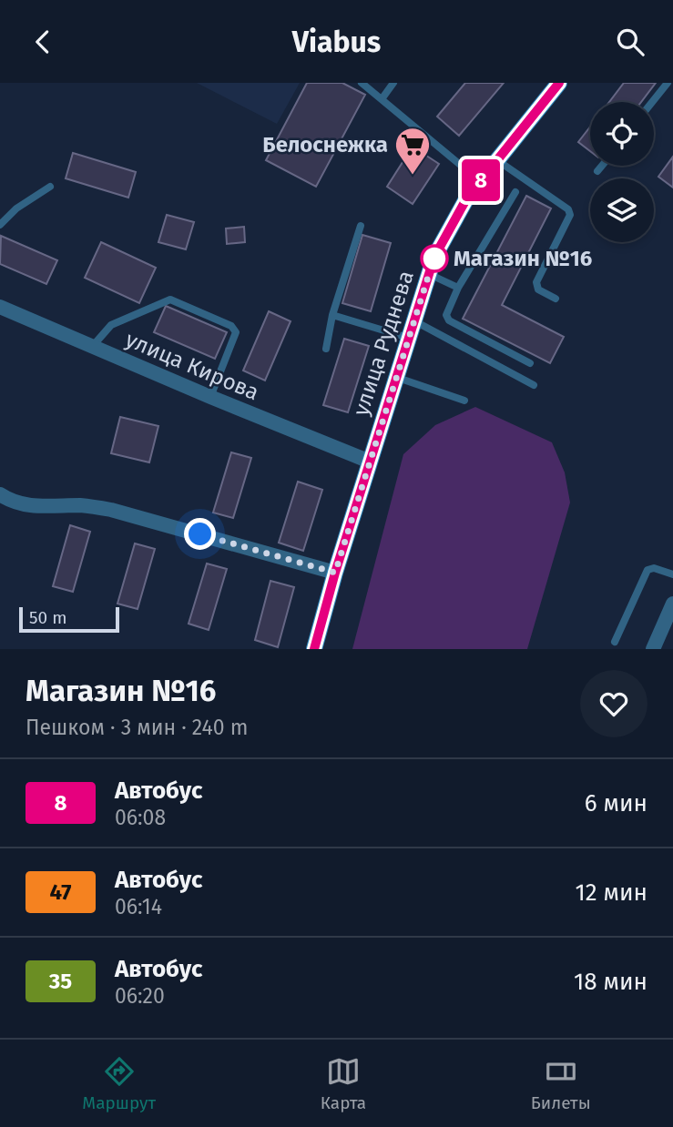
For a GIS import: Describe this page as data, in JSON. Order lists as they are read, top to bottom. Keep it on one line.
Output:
{"streets":{"main road":["улица Руднева"],"street":["улица Кирова"]},"crossings":[["улица Руднева","улица Кирова"]],"places":{"supermarket":["Белоснежка"],"other":["Магазин №16"]},"lines":["bus line 8"],"scale_bar":"50 m","page":{"header":"Viabus","on_map":"8","scale":"50 m","heading":["Магазин №16","Пешком · 3 мин · 240 m"],"list":[{"mark":"8","name":"Автобус","note":"06:08","value":"6 мин"},{"mark":"47","name":"Автобус","note":"06:14","value":"12 мин"},{"mark":"35","name":"Автобус","note":"06:20","value":"18 мин"}],"tabs":["Маршрут","Карта","Билеты"]}}
